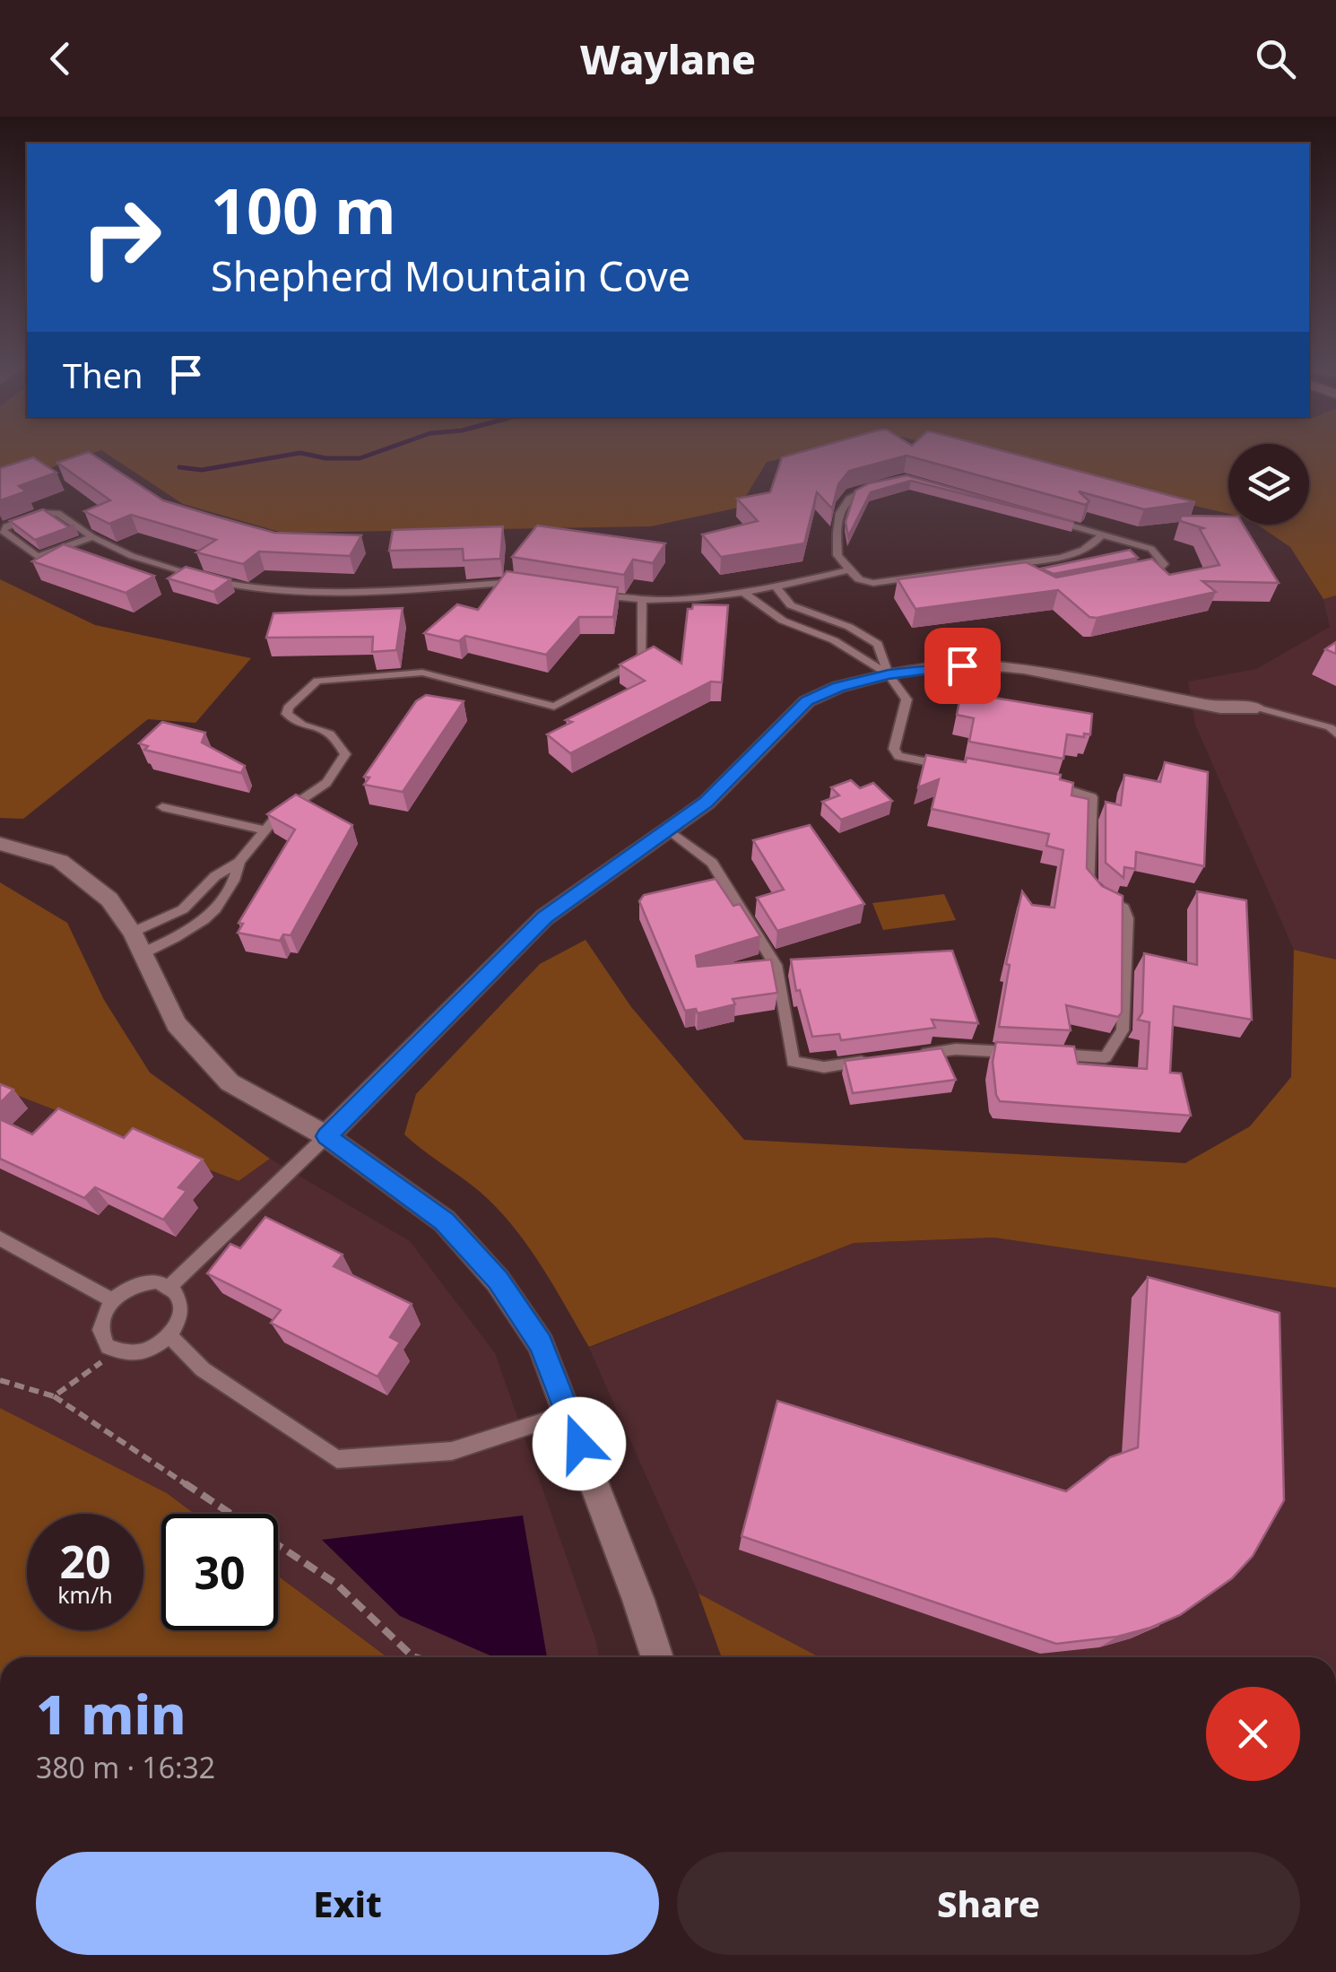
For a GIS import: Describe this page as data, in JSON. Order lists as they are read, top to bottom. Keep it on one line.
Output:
{"page":{"header":"Waylane","turn":["100 m","Shepherd Mountain Cove"],"then":"Then","speed":"20 km/h","limit":"30","heading":["1 min","380 m · 16:32"],"buttons":["Exit","Share"]}}
